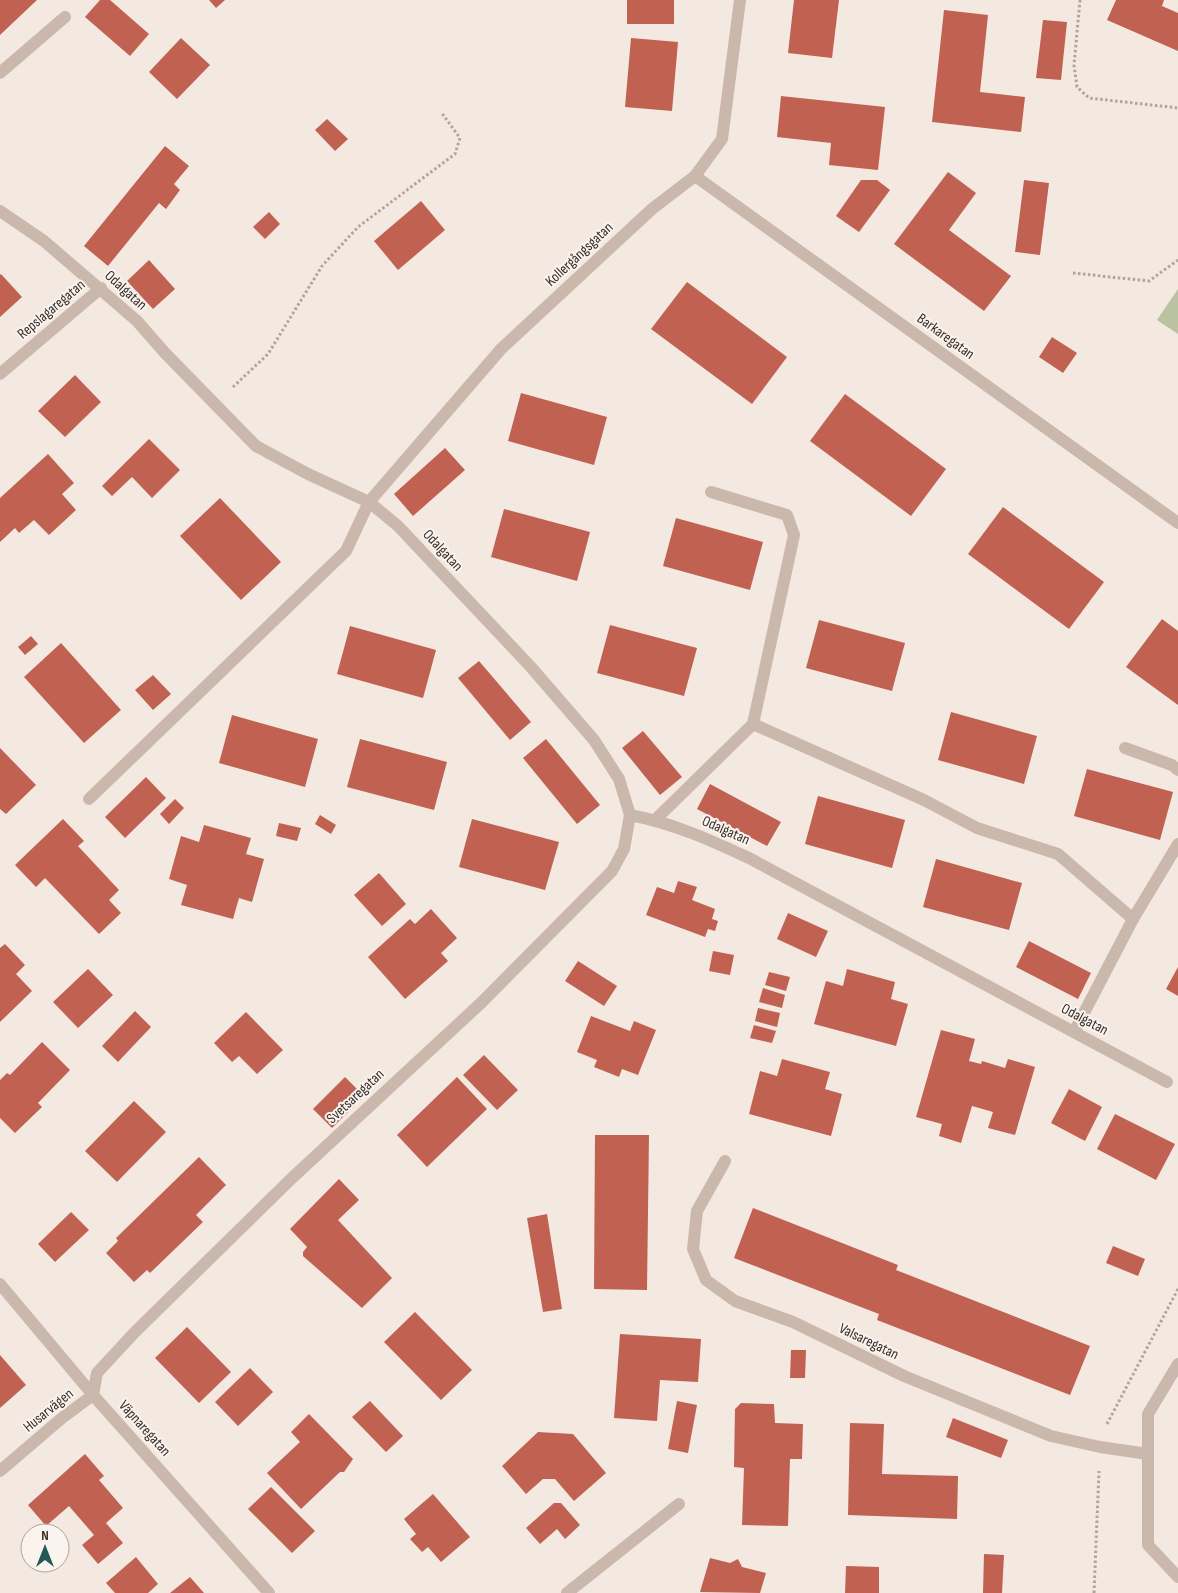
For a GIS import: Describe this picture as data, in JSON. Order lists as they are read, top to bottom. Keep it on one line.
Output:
{"streets":{"street":["Kollergångsgatan","Odalgatan","Repslagaregatan","Barkaregatan","Svetsaregatan","Valsaregatan","Husarvägen","Väpnaregatan"]},"crossings":[["Kollergångsgatan","Odalgatan"],["Kollergångsgatan","Barkaregatan"],["Odalgatan","Repslagaregatan"],["Odalgatan","Svetsaregatan"],["Svetsaregatan","Husarvägen"],["Svetsaregatan","Väpnaregatan"],["Husarvägen","Väpnaregatan"]],"north":"top"}
